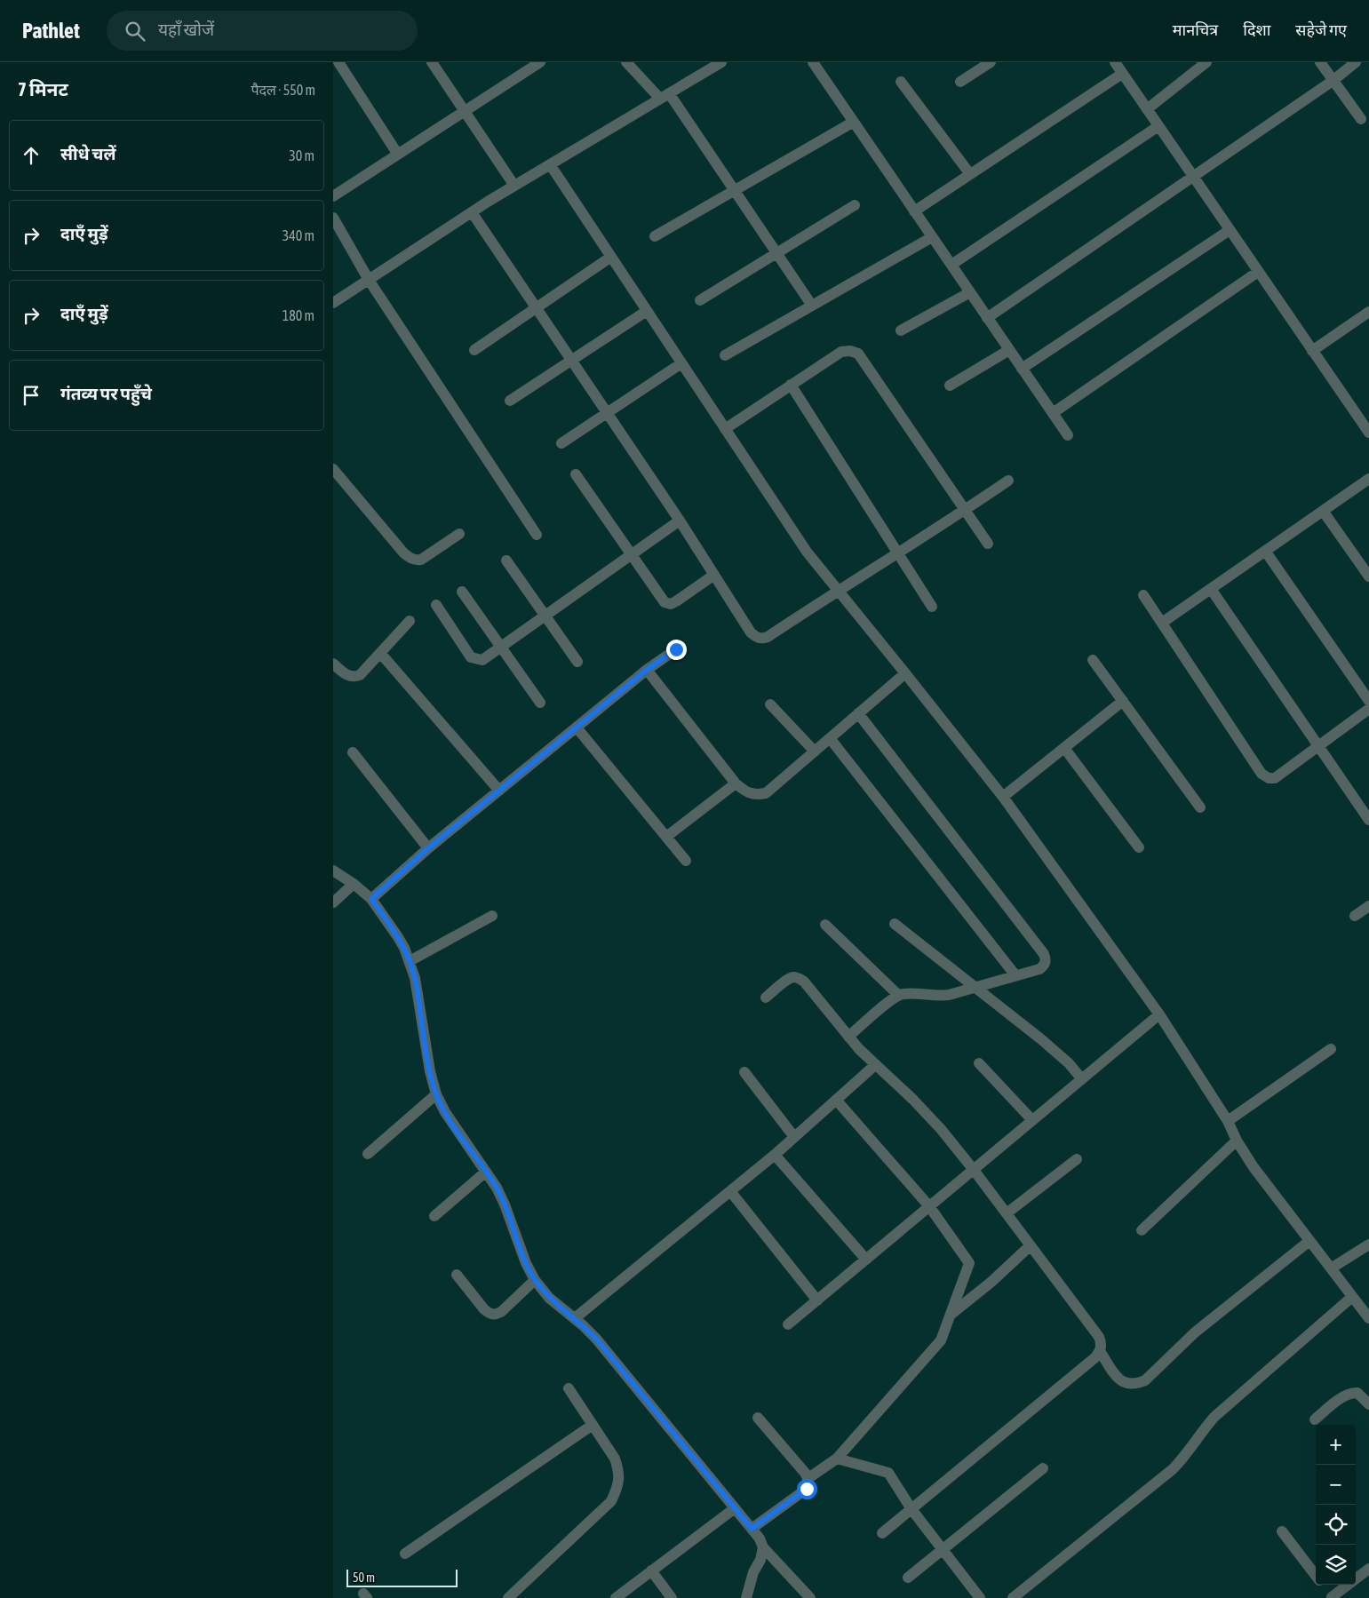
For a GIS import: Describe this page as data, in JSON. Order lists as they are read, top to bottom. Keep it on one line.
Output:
{"scale_bar":"50 m","page":{"header":"Pathlet","search":"यहाँ खोजें","nav":["मानचित्र","दिशा","सहेजे गए"],"heading":["7 मिनट","पैदल · 550 m"],"list":[["सीधे चलें","30 m"],["दाएँ मुड़ें","340 m"],["दाएँ मुड़ें","180 m"],"गंतव्य पर पहुँचे"],"map_buttons":["+","−"],"scale":"50 m"}}
